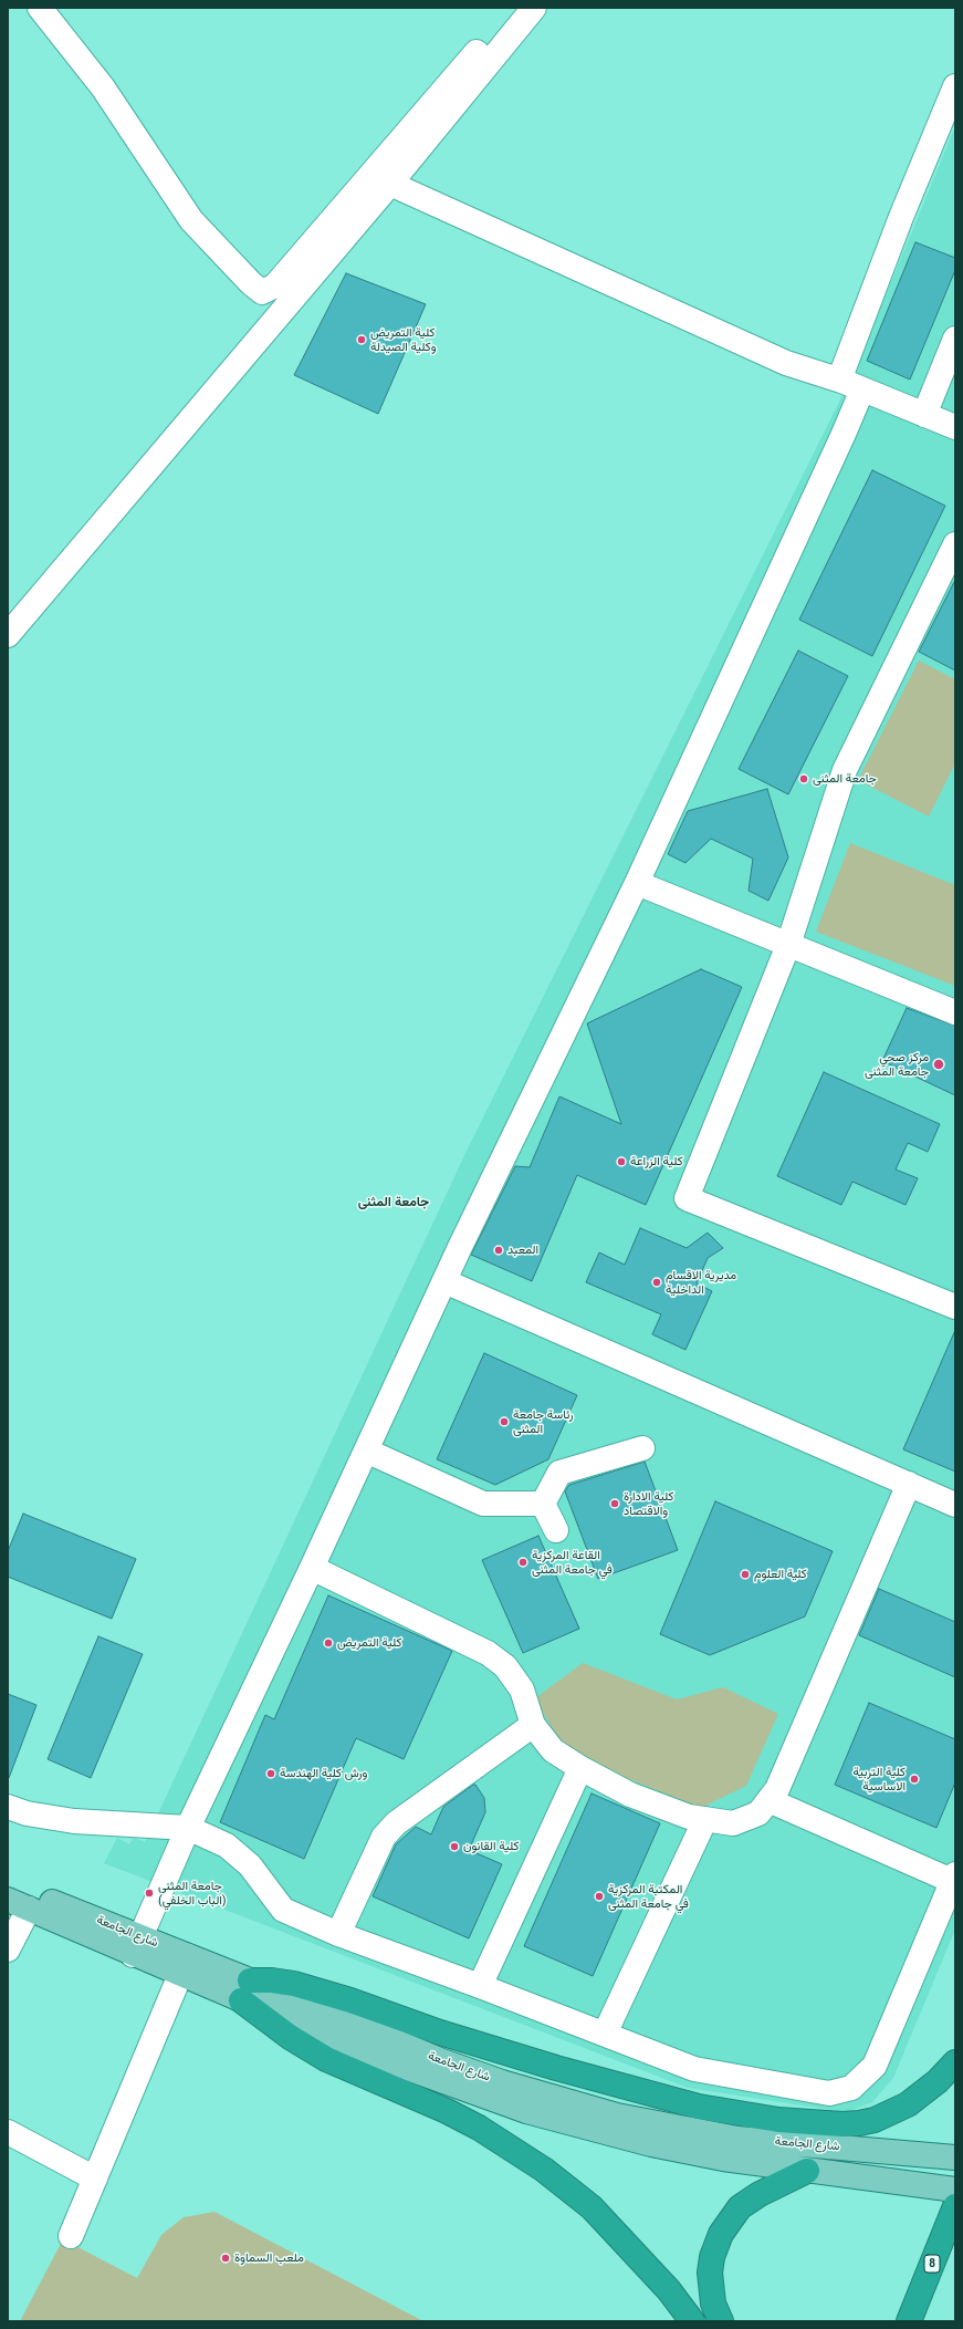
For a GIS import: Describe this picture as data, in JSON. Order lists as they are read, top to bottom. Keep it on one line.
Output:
{"streets":{"highway":["8"],"main road":["شارع الجامعة"]},"districts":["جامعة المثنى"],"places":["كلية التمريض وكلية الصيدلة","جامعة المثنى","مركز صحي جامعة المثنى","كلية الزراعة","المعبد","مديرية الاقسام الداخلية","رئاسة جامعة المثنى","كلية الادارة والاقتصاد","القاعة المركزية في جامعة المثنى","كلية العلوم","كلية التمريض","ورش كلية الهندسة","كلية التربية الاساسية","كلية القانون","جامعة المثنى (الباب الخلفي)","المكتبة المركزية في جامعة المثنى","ملعب السماوة"]}
